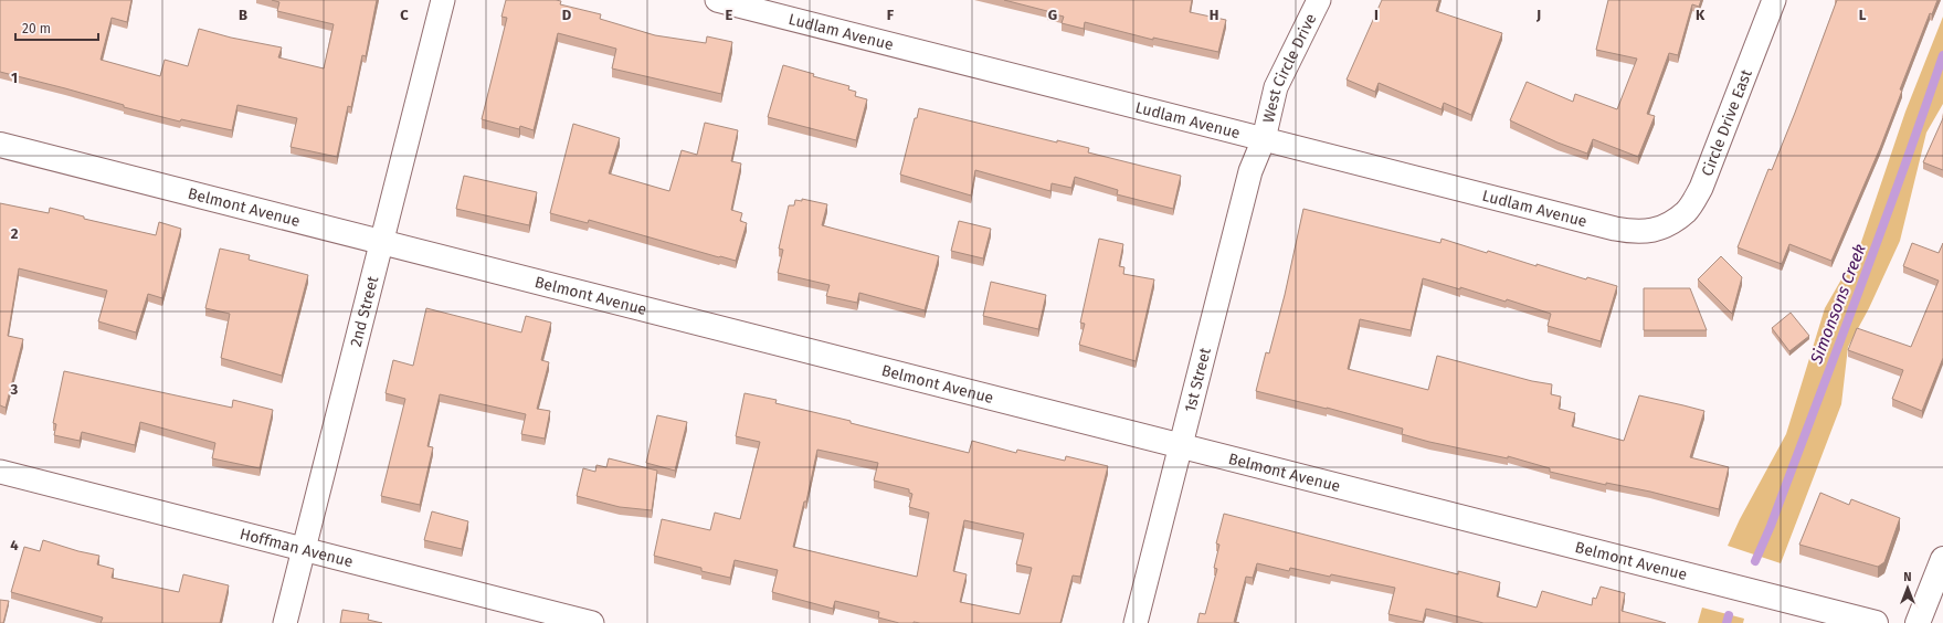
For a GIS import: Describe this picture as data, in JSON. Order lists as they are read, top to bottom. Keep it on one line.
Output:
{"streets":{"street":["Ludlam Avenue","West Circle Drive","Circle Drive East","Belmont Avenue","2nd Street","1st Street","Hoffman Avenue"]},"crossings":[["Ludlam Avenue","West Circle Drive"],["Ludlam Avenue","Circle Drive East"],["Ludlam Avenue","1st Street"],["West Circle Drive","1st Street"],["Belmont Avenue","2nd Street"],["Belmont Avenue","1st Street"],["2nd Street","Hoffman Avenue"]],"water":["Simonsons Creek"],"scale_bar":"20 m","north":"top","grid":{"columns":["B","C","D","E","F","G","H","I","J","K","L"],"rows":["1","2","3","4"]}}
